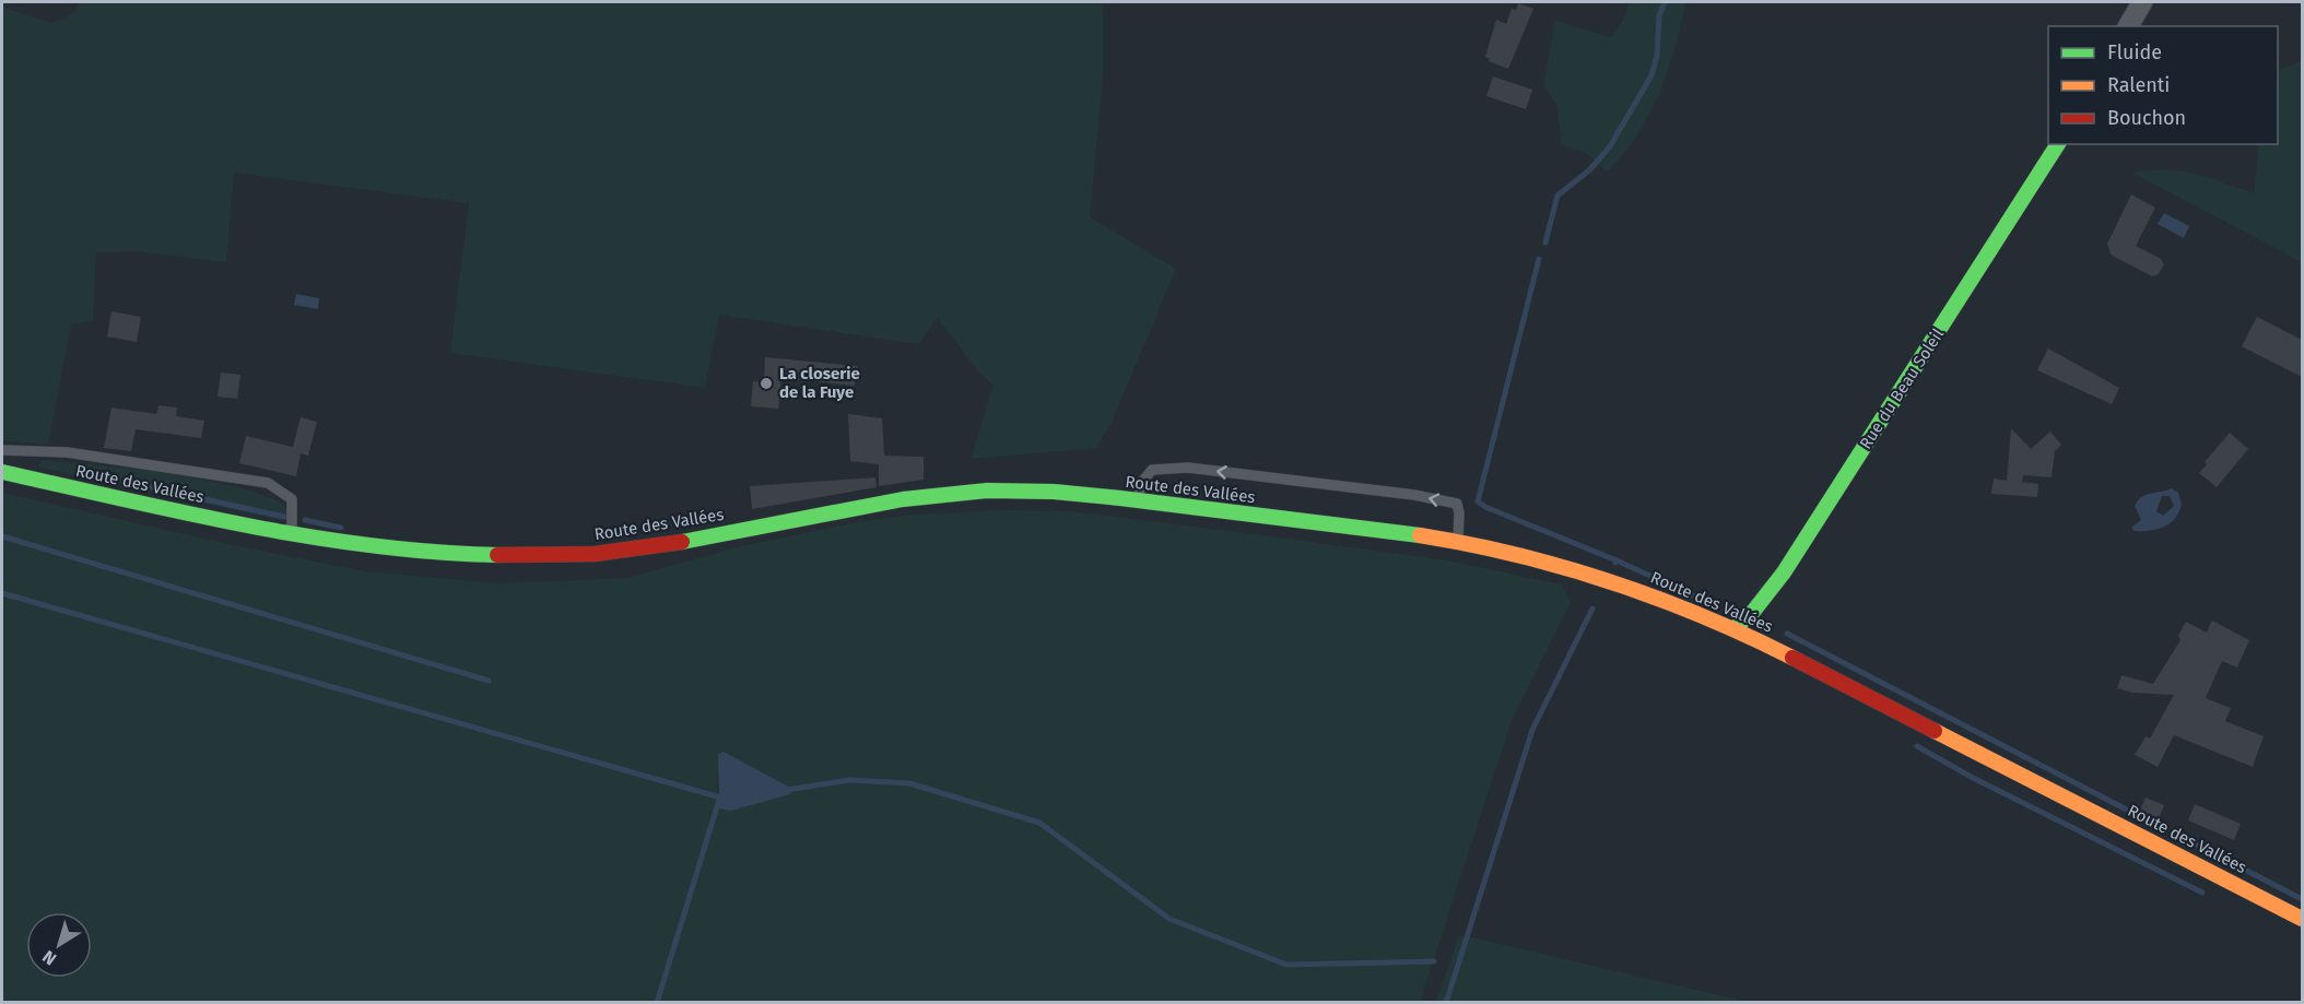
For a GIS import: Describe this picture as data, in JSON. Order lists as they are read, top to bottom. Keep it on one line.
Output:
{"streets":{"main road":["Rue du Beau Soleil","Route des Vallées"]},"crossings":[["Rue du Beau Soleil","Route des Vallées"]],"places":["La closerie de la Fuye"],"legend":["Fluide","Ralenti","Bouchon"],"north":"bottom left"}
